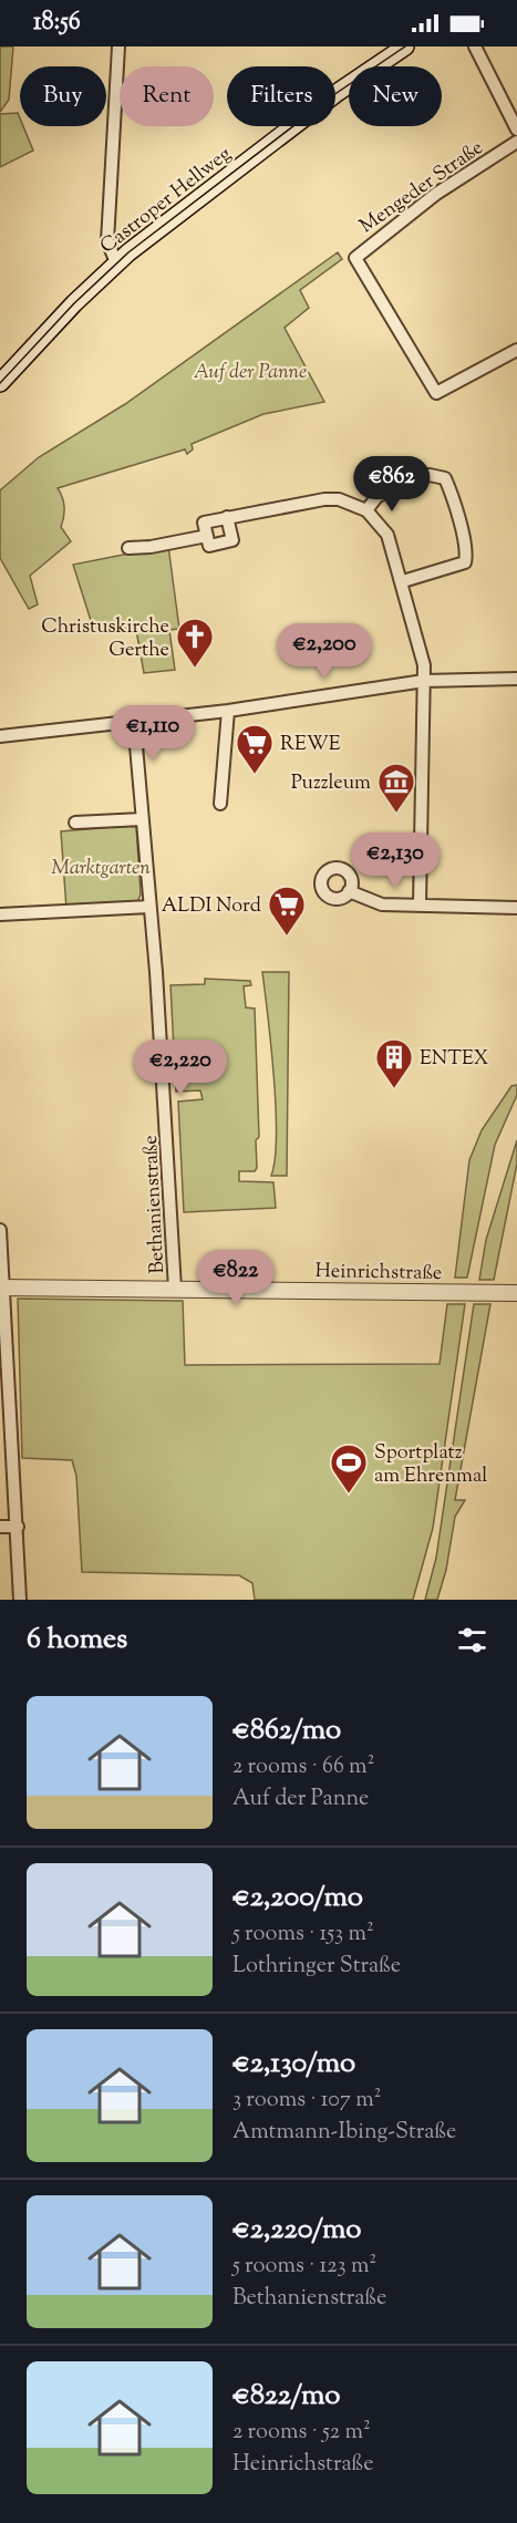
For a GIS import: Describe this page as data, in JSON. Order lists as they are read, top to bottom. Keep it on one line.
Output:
{"streets":{"main road":["Castroper Hellweg"],"street":["Mengeder Straße","Bethanienstraße","Heinrichstraße"]},"crossings":[["Bethanienstraße","Heinrichstraße"]],"parks":["Auf der Panne","Marktgarten"],"places":{"church":["Christuskirche Gerthe"],"supermarket":["REWE","ALDI Nord"],"museum":["Puzzleum"],"building":["ENTEX"],"sports":["Sportplatz am Ehrenmal"]},"page":{"status":"18:56","chip":["Buy","Rent","Filters","New"],"price":["€862","€2,200","€1,110","€2,130","€2,220","€822"],"heading":"6 homes","list":[{"name":"€862/mo","note":"2 rooms · 66 m² · Auf der Panne"},{"name":"€2,200/mo","note":"5 rooms · 153 m² · Lothringer Straße"},{"name":"€2,130/mo","note":"3 rooms · 107 m² · Amtmann-Ibing-Straße"},{"name":"€2,220/mo","note":"5 rooms · 123 m² · Bethanienstraße"},{"name":"€822/mo","note":"2 rooms · 52 m² · Heinrichstraße"}]}}
